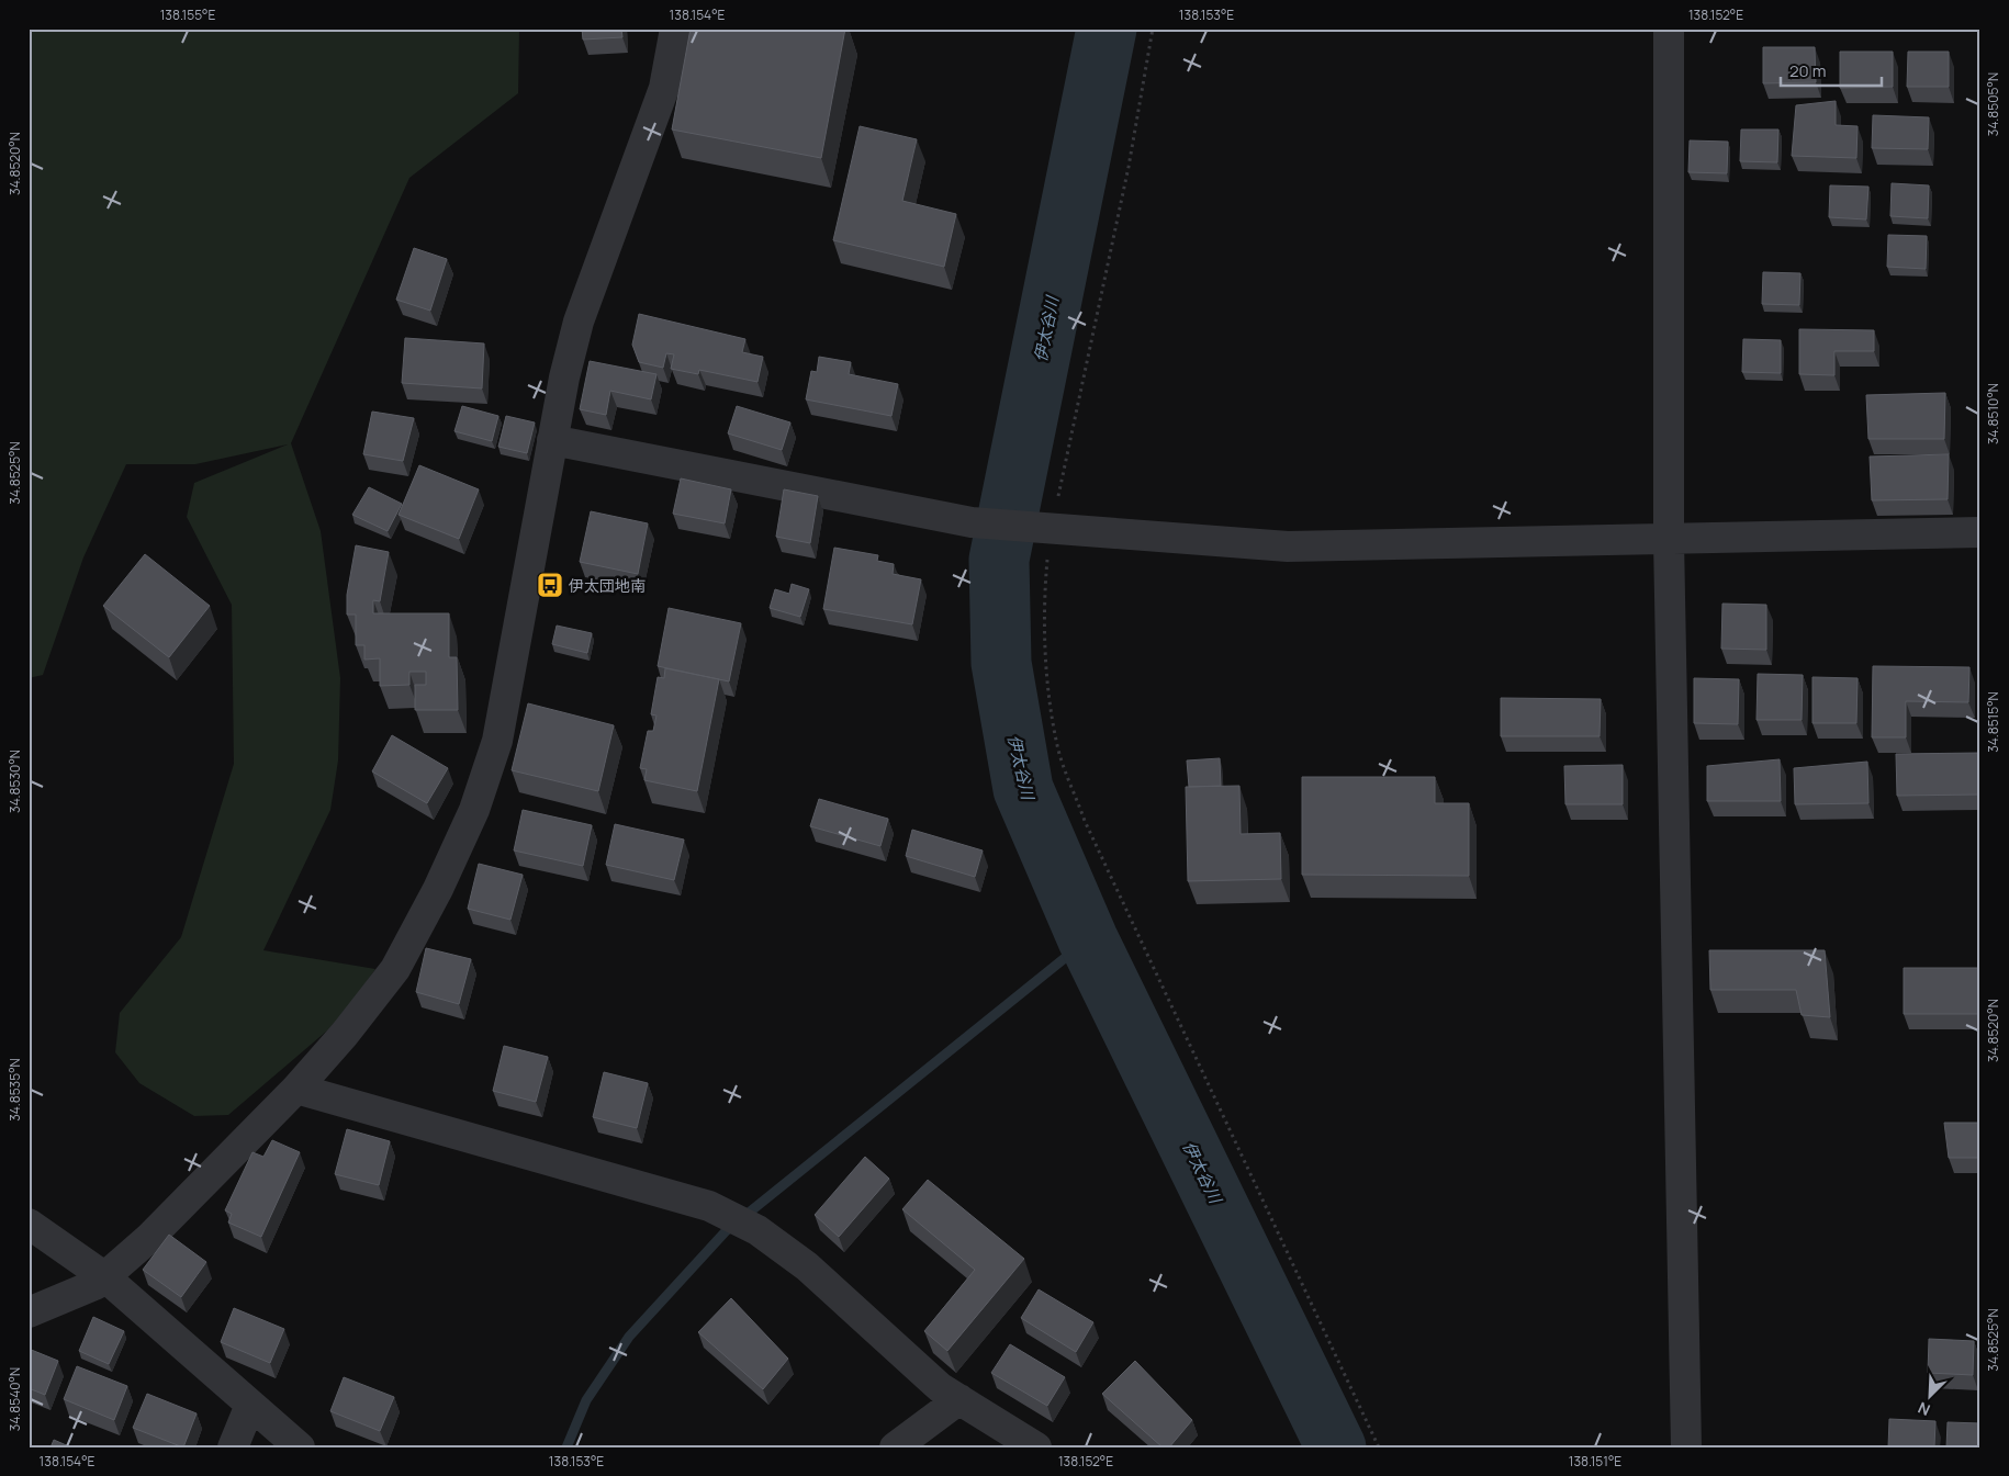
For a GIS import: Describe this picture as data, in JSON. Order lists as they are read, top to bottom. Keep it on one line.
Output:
{"water":["伊太谷川"],"places":{"bus stop":["伊太団地南"]},"scale_bar":"20 m","north":"bottom left","coordinates":["138.155°E","138.154°E","138.153°E","138.152°E","34.8505°N","34.8520°N","34.8510°N","34.8525°N","34.8515°N","34.8530°N","34.8535°N","34.8540°N","138.151°E"]}
